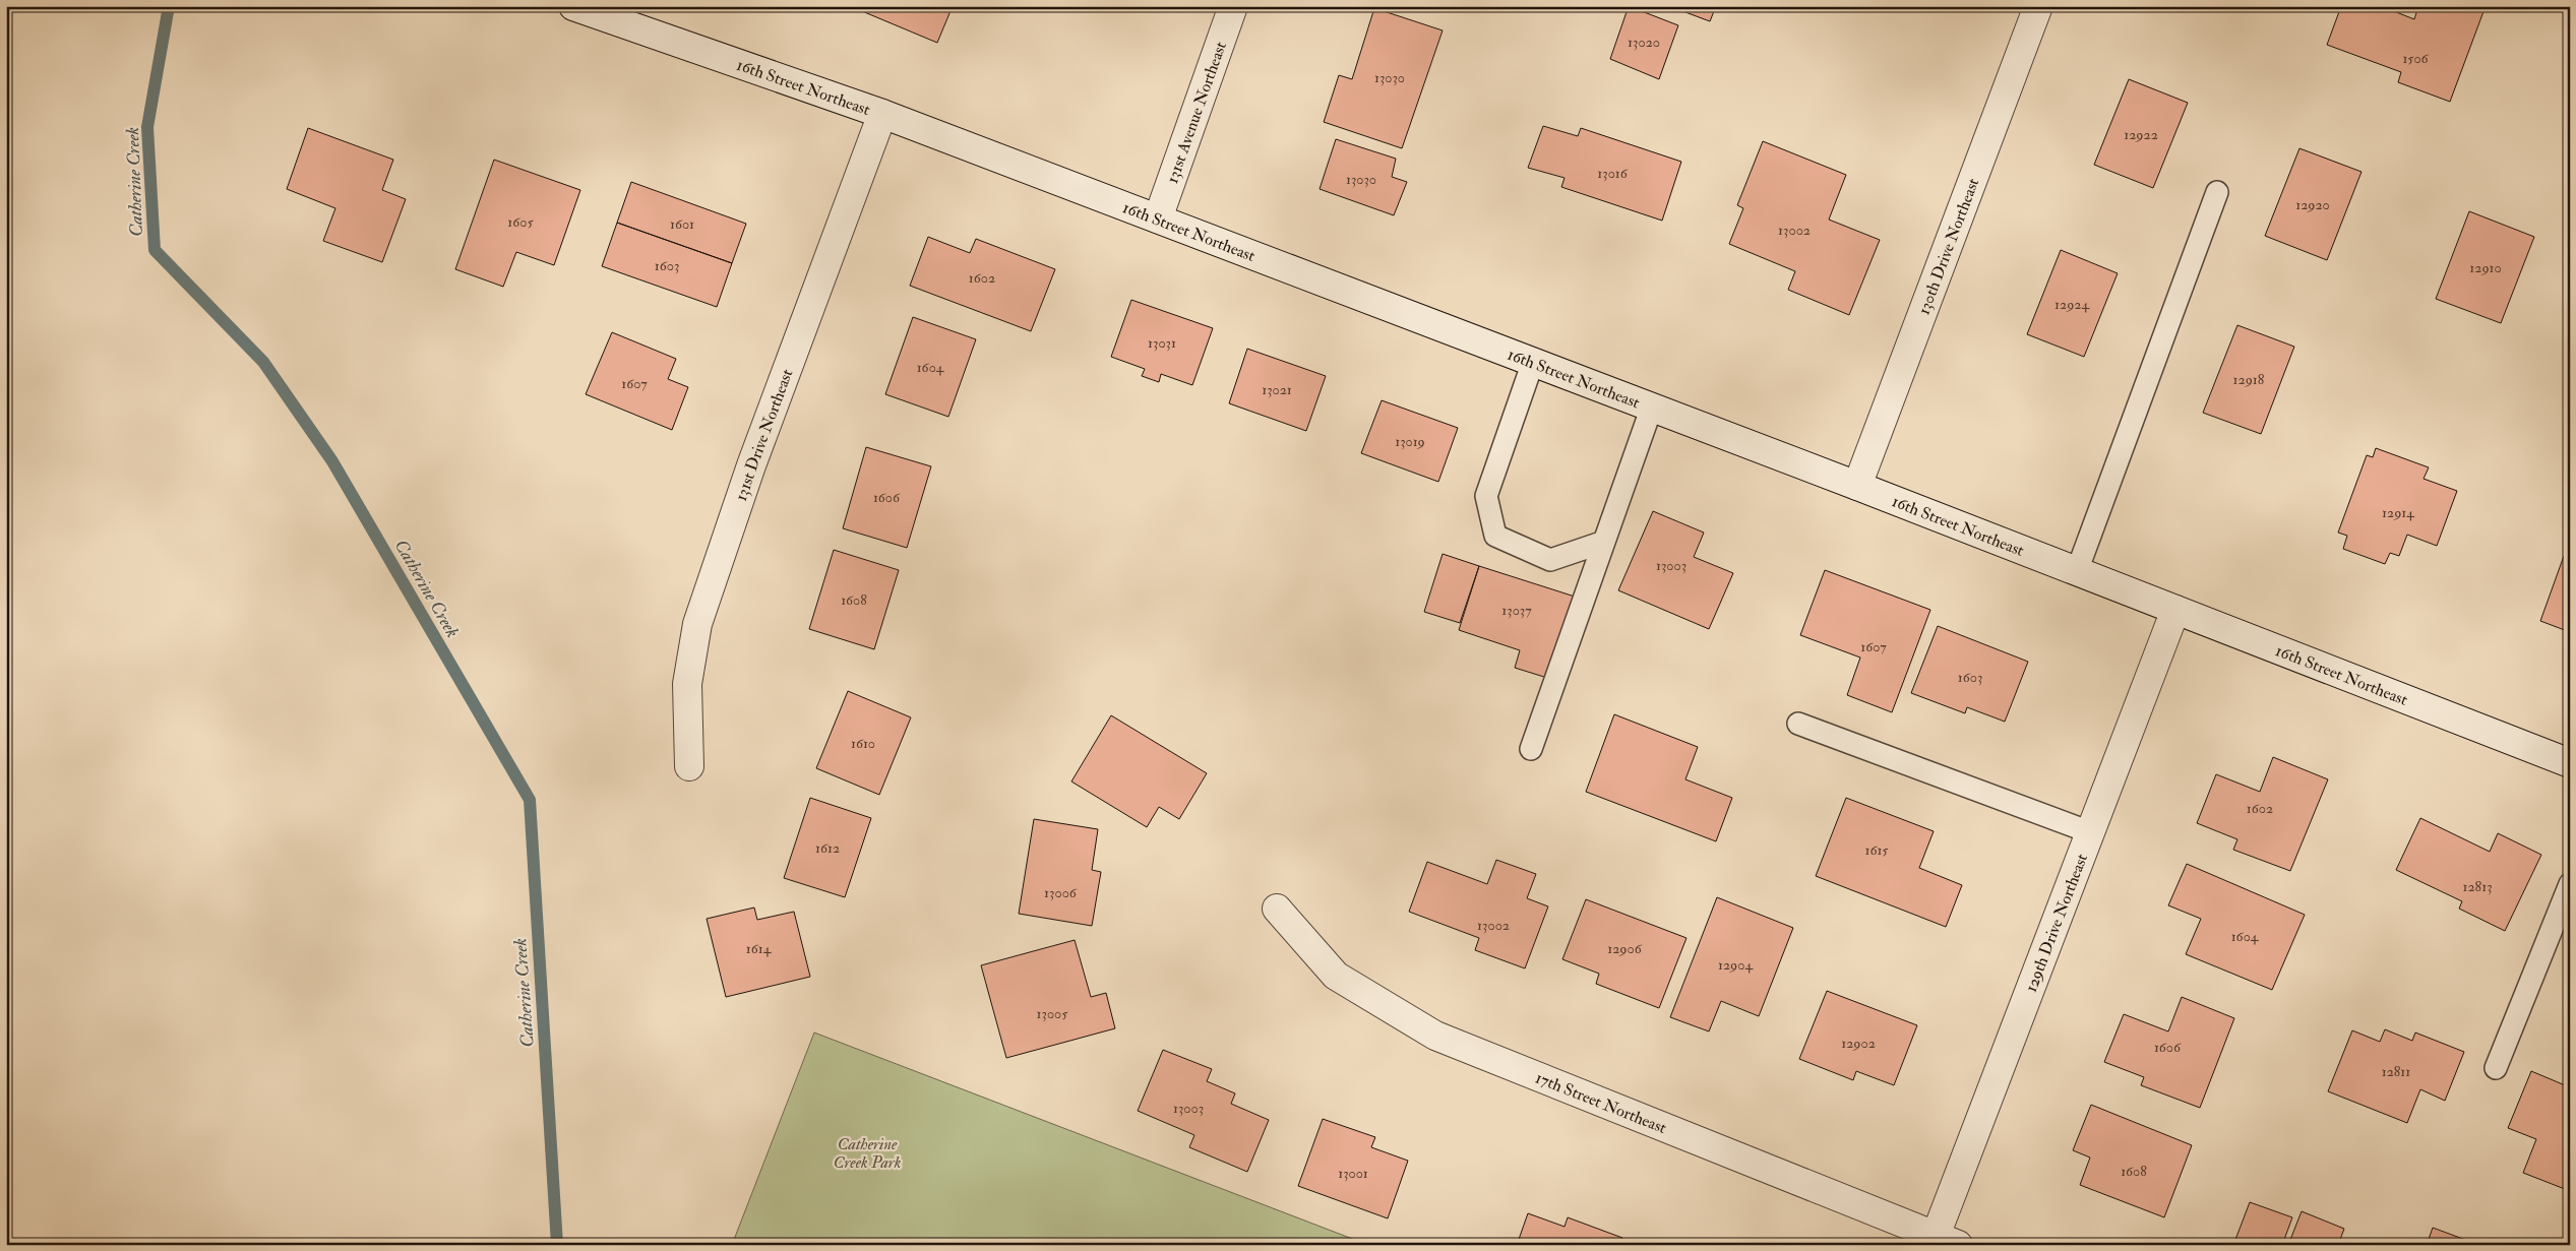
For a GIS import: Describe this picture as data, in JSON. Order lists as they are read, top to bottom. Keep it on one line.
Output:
{"streets":{"street":["16th Street Northeast","131st Avenue Northeast","130th Drive Northeast","131st Drive Northeast","129th Drive Northeast","17th Street Northeast"]},"crossings":[["16th Street Northeast","131st Avenue Northeast"],["16th Street Northeast","130th Drive Northeast"],["16th Street Northeast","131st Drive Northeast"],["16th Street Northeast","129th Drive Northeast"],["129th Drive Northeast","17th Street Northeast"]],"water":["Catherine Creek"],"parks":["Catherine Creek Park"],"house_numbers":["13020","1506","13030","12922","13016","13030","12920","1605","1601","13002","1603","12910","1602","12924","13031","1604","12918","1607","13021","13019","1606","12914","13003","1608","13037","1607","1603","1610","1602","1612","1615","12813","13006","13002","1604","1614","12906","12904","13005","12902","1606","12811","13003","1608","13001"]}
